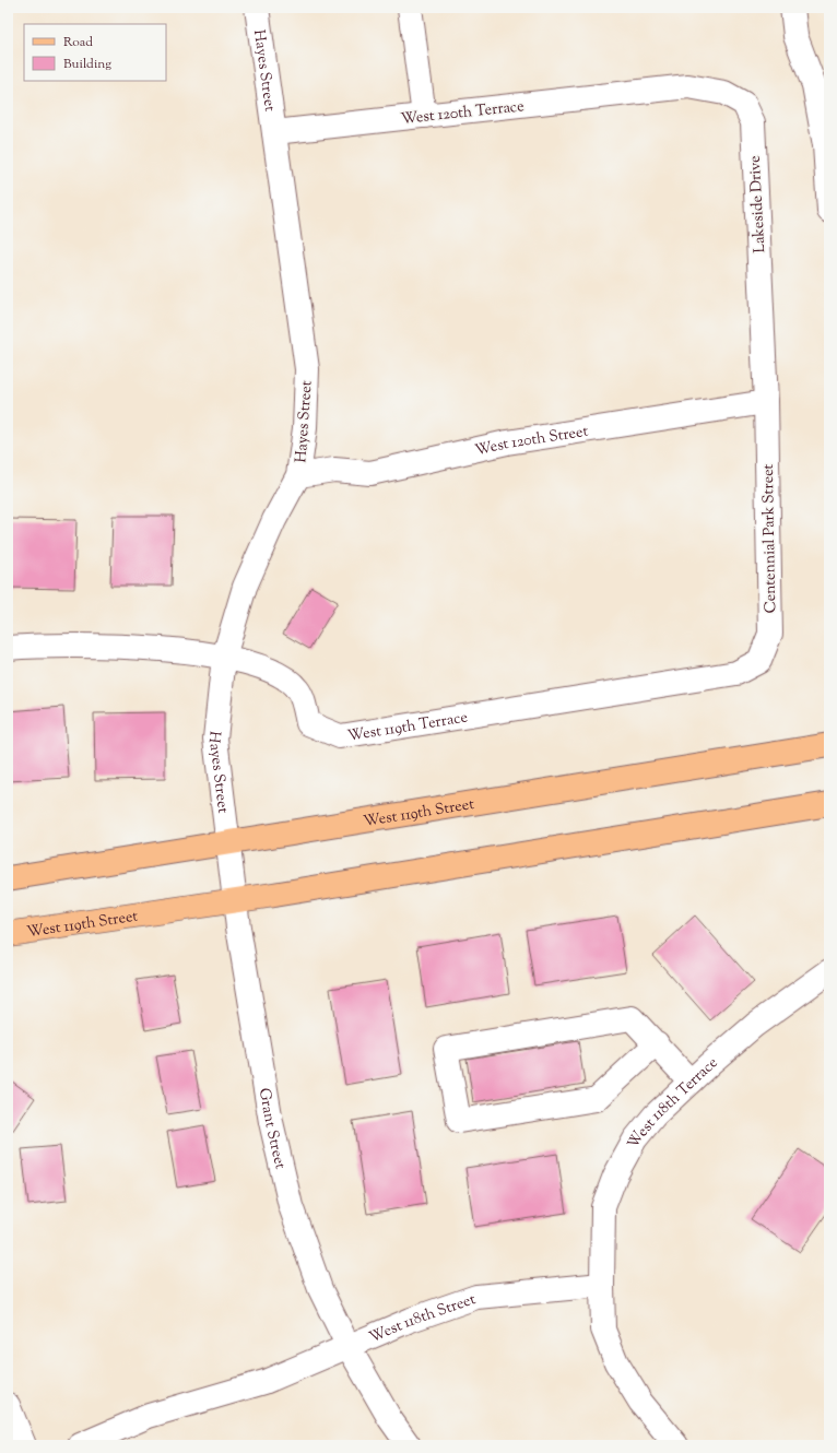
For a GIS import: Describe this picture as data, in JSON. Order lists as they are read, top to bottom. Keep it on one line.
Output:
{"streets":{"main road":["West 119th Street"],"street":["Hayes Street","West 120th Terrace","Lakeside Drive","West 120th Street","Centennial Park Street","West 119th Terrace","West 118th Terrace","Grant Street","West 118th Street"]},"crossings":[["Hayes Street","West 120th Terrace"],["Hayes Street","West 120th Street"],["Hayes Street","West 119th Terrace"],["Hayes Street","West 119th Street"],["Hayes Street","Grant Street"],["West 120th Terrace","Lakeside Drive"],["Lakeside Drive","West 120th Street"],["Lakeside Drive","Centennial Park Street"],["West 120th Street","Centennial Park Street"],["Centennial Park Street","West 119th Terrace"],["West 119th Street","Grant Street"],["West 118th Terrace","West 118th Street"],["Grant Street","West 118th Street"]],"legend":["Road","Building"]}
